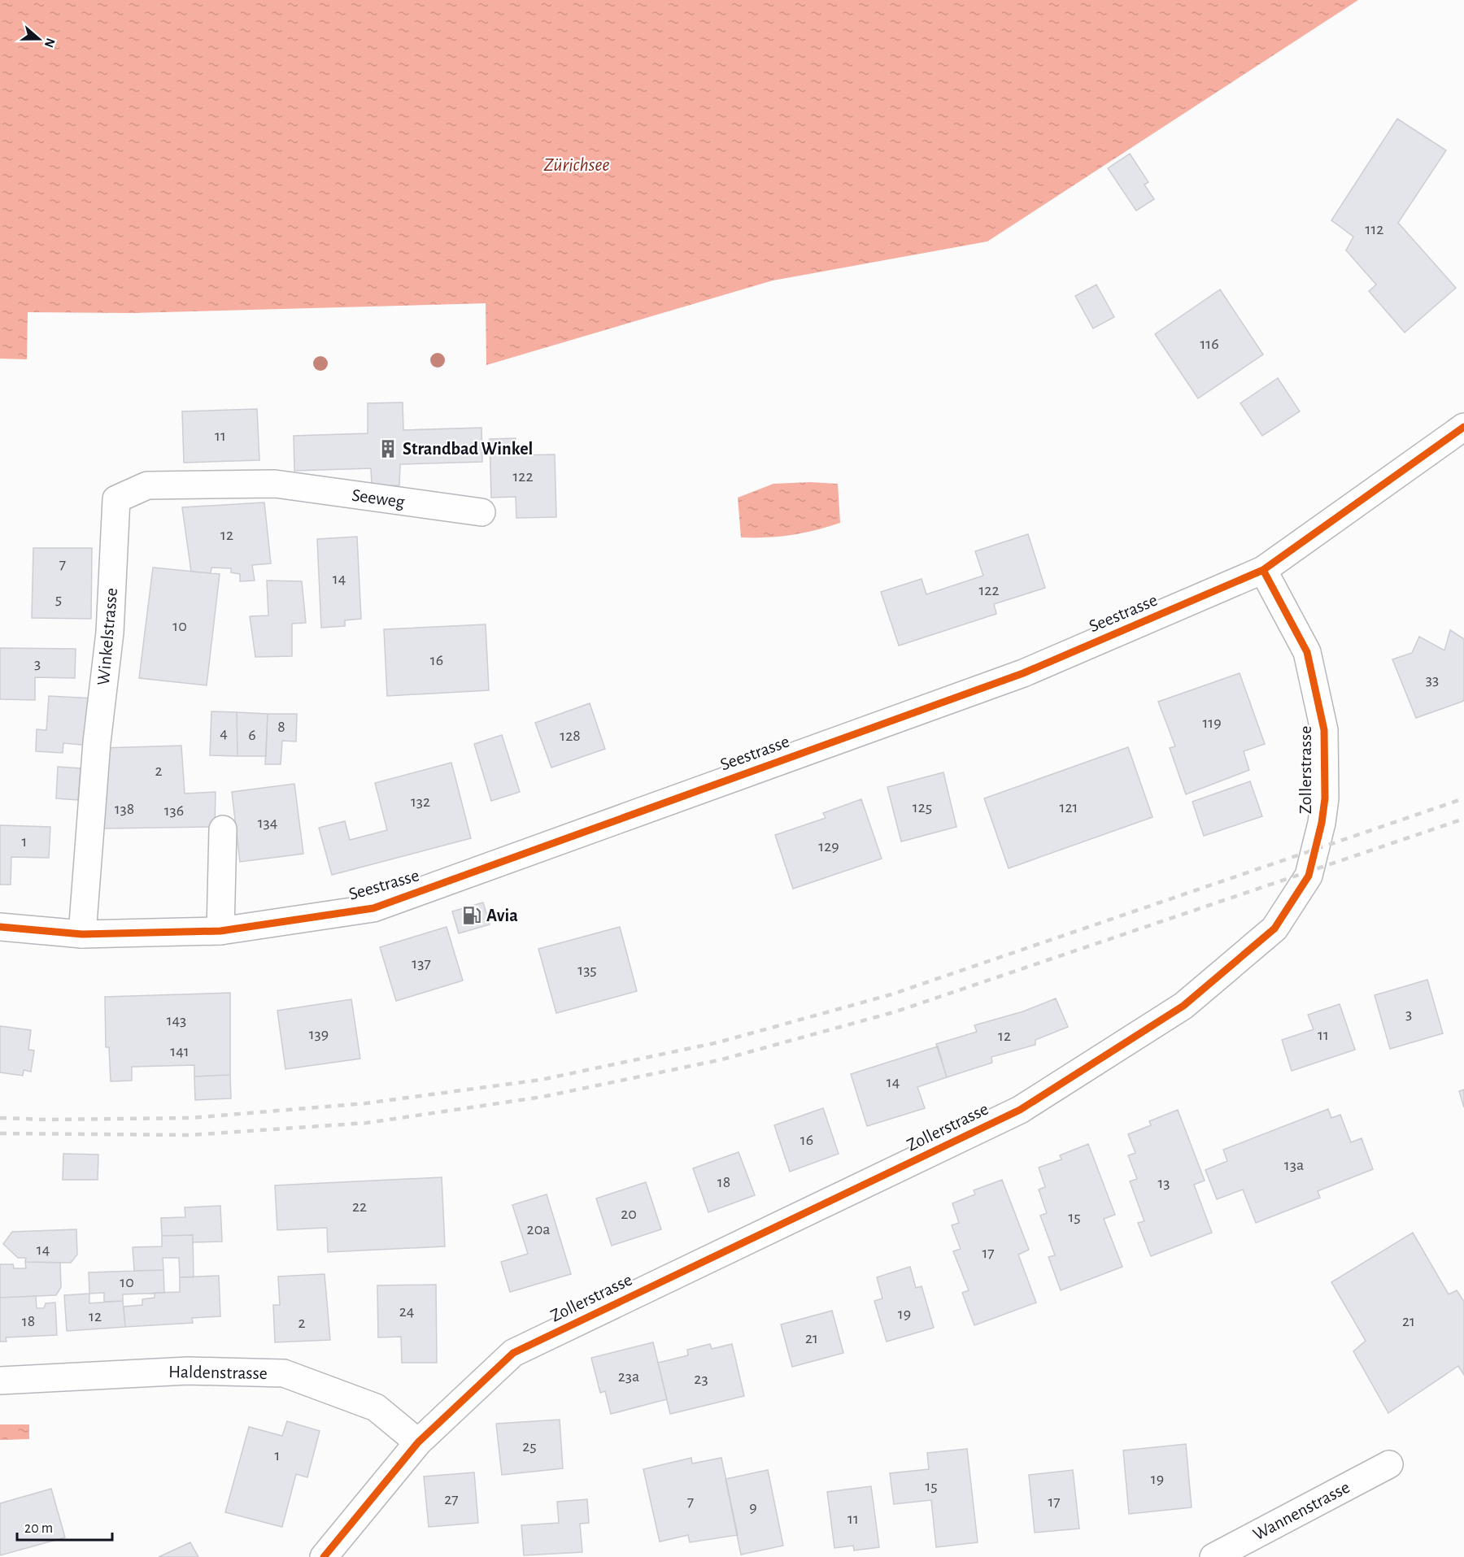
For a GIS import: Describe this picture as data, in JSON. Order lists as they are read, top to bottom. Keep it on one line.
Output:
{"streets":{"street":["Seeweg","Seestrasse","Winkelstrasse","Zollerstrasse","Haldenstrasse","Wannenstrasse"]},"crossings":[["Seeweg","Winkelstrasse"],["Seestrasse","Winkelstrasse"],["Seestrasse","Zollerstrasse"],["Zollerstrasse","Haldenstrasse"]],"water":["Zürichsee"],"places":{"building":["Strandbad Winkel"],"fuel station":["Avia"]},"house_numbers":["112","116","11","122","12","7","14","122","5","10","16","3","33","119","8","4","6","128","2","132","125","121","138","136","134","1","129","137","135","3","143","139","11","12","141","14","16","13a","18","13","22","20","15","20a","14","17","10","24","19","12","18","21","2","21","23a","23","25","1","19","15","27","7","17","9","11"],"scale_bar":"20 m","north":"right"}
